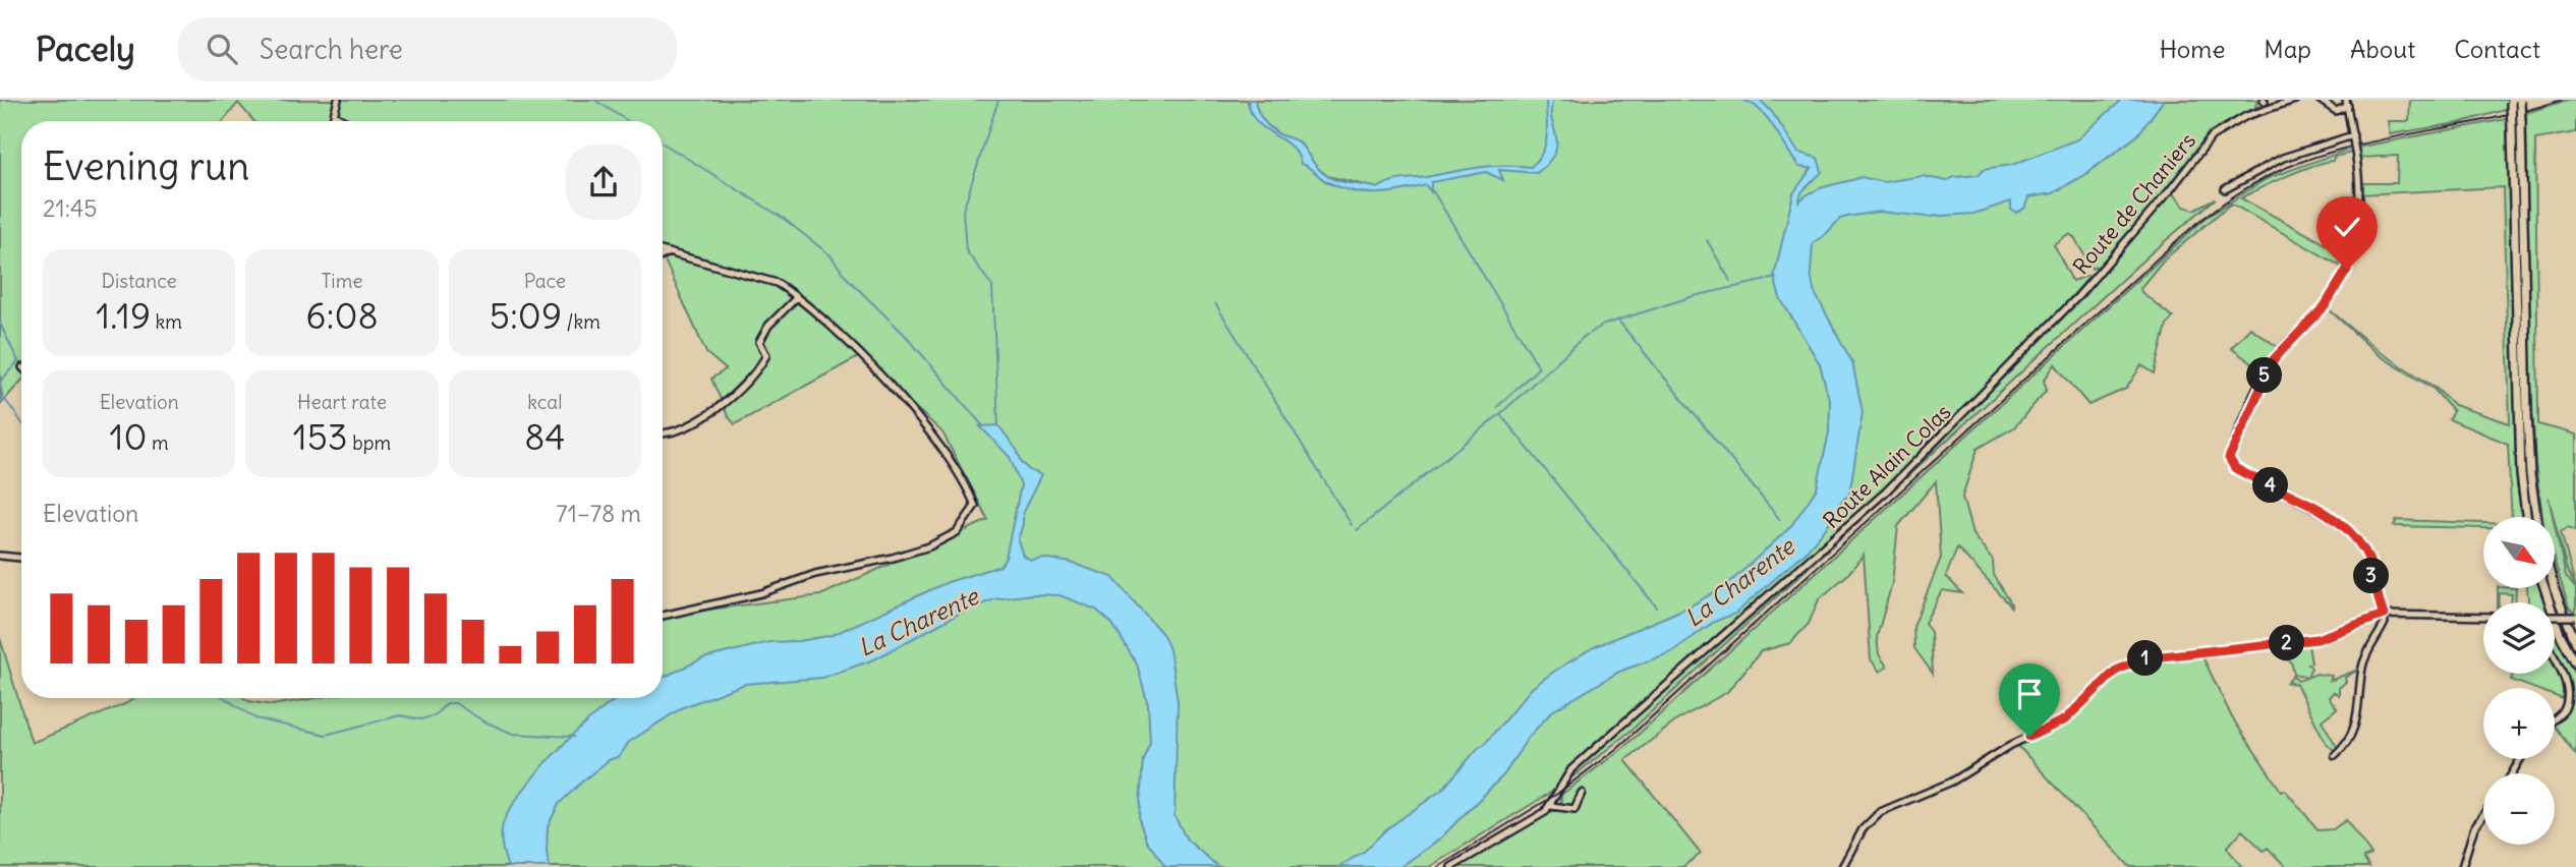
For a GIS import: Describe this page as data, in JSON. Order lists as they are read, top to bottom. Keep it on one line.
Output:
{"streets":{"street":["Route de Chaniers","Route Alain Colas"]},"crossings":[["Route de Chaniers","Route Alain Colas"]],"water":["La Charente"],"north":"bottom right","page":{"header":"Pacely","search":"Search here","nav":["Home","Map","About","Contact"],"heading":["Evening run","21:45"],"stats":[["Distance","1.19 km"],["Time","6:08"],["Pace","5:09 /km"],["Elevation","10 m"],["Heart rate","153 bpm"],["kcal","84"]],"pins":["5","4","3","2","1"],"chart":["Elevation","71–78 m"],"map_buttons":["+","−"]}}
